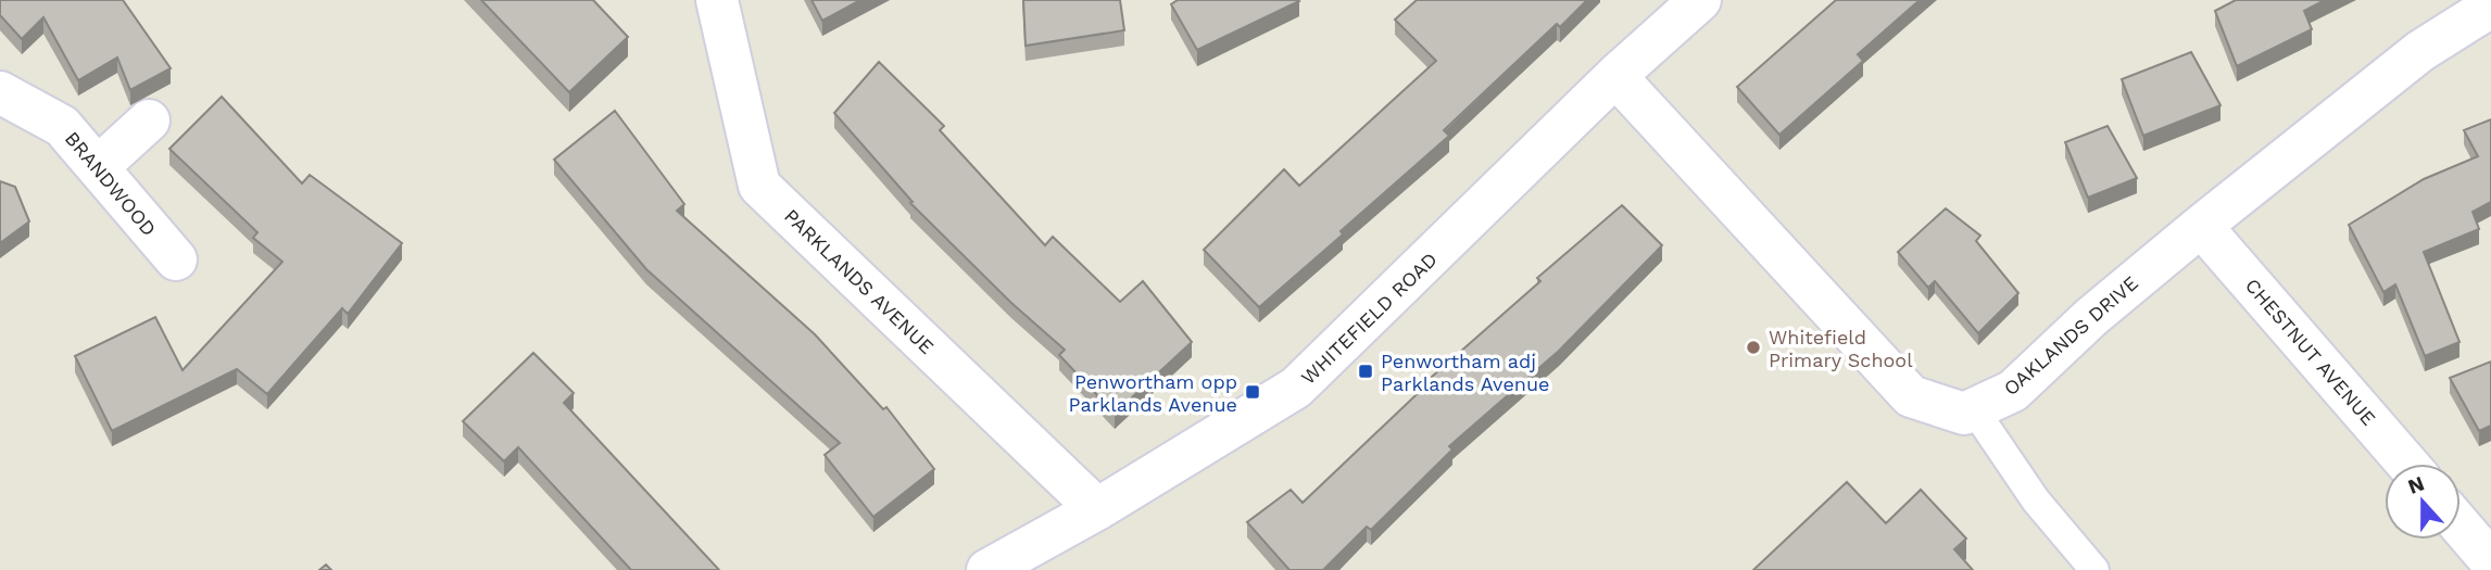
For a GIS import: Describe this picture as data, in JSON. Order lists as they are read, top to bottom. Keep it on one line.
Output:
{"streets":{"street":["BRANDWOOD","PARKLANDS AVENUE","WHITEFIELD ROAD","OAKLANDS DRIVE","CHESTNUT AVENUE"]},"crossings":[["PARKLANDS AVENUE","WHITEFIELD ROAD"],["OAKLANDS DRIVE","CHESTNUT AVENUE"]],"places":{"other":["Whitefield Primary School"],"transit":["Penwortham adj Parklands Avenue","Penwortham opp Parklands Avenue"]},"north":"top"}
